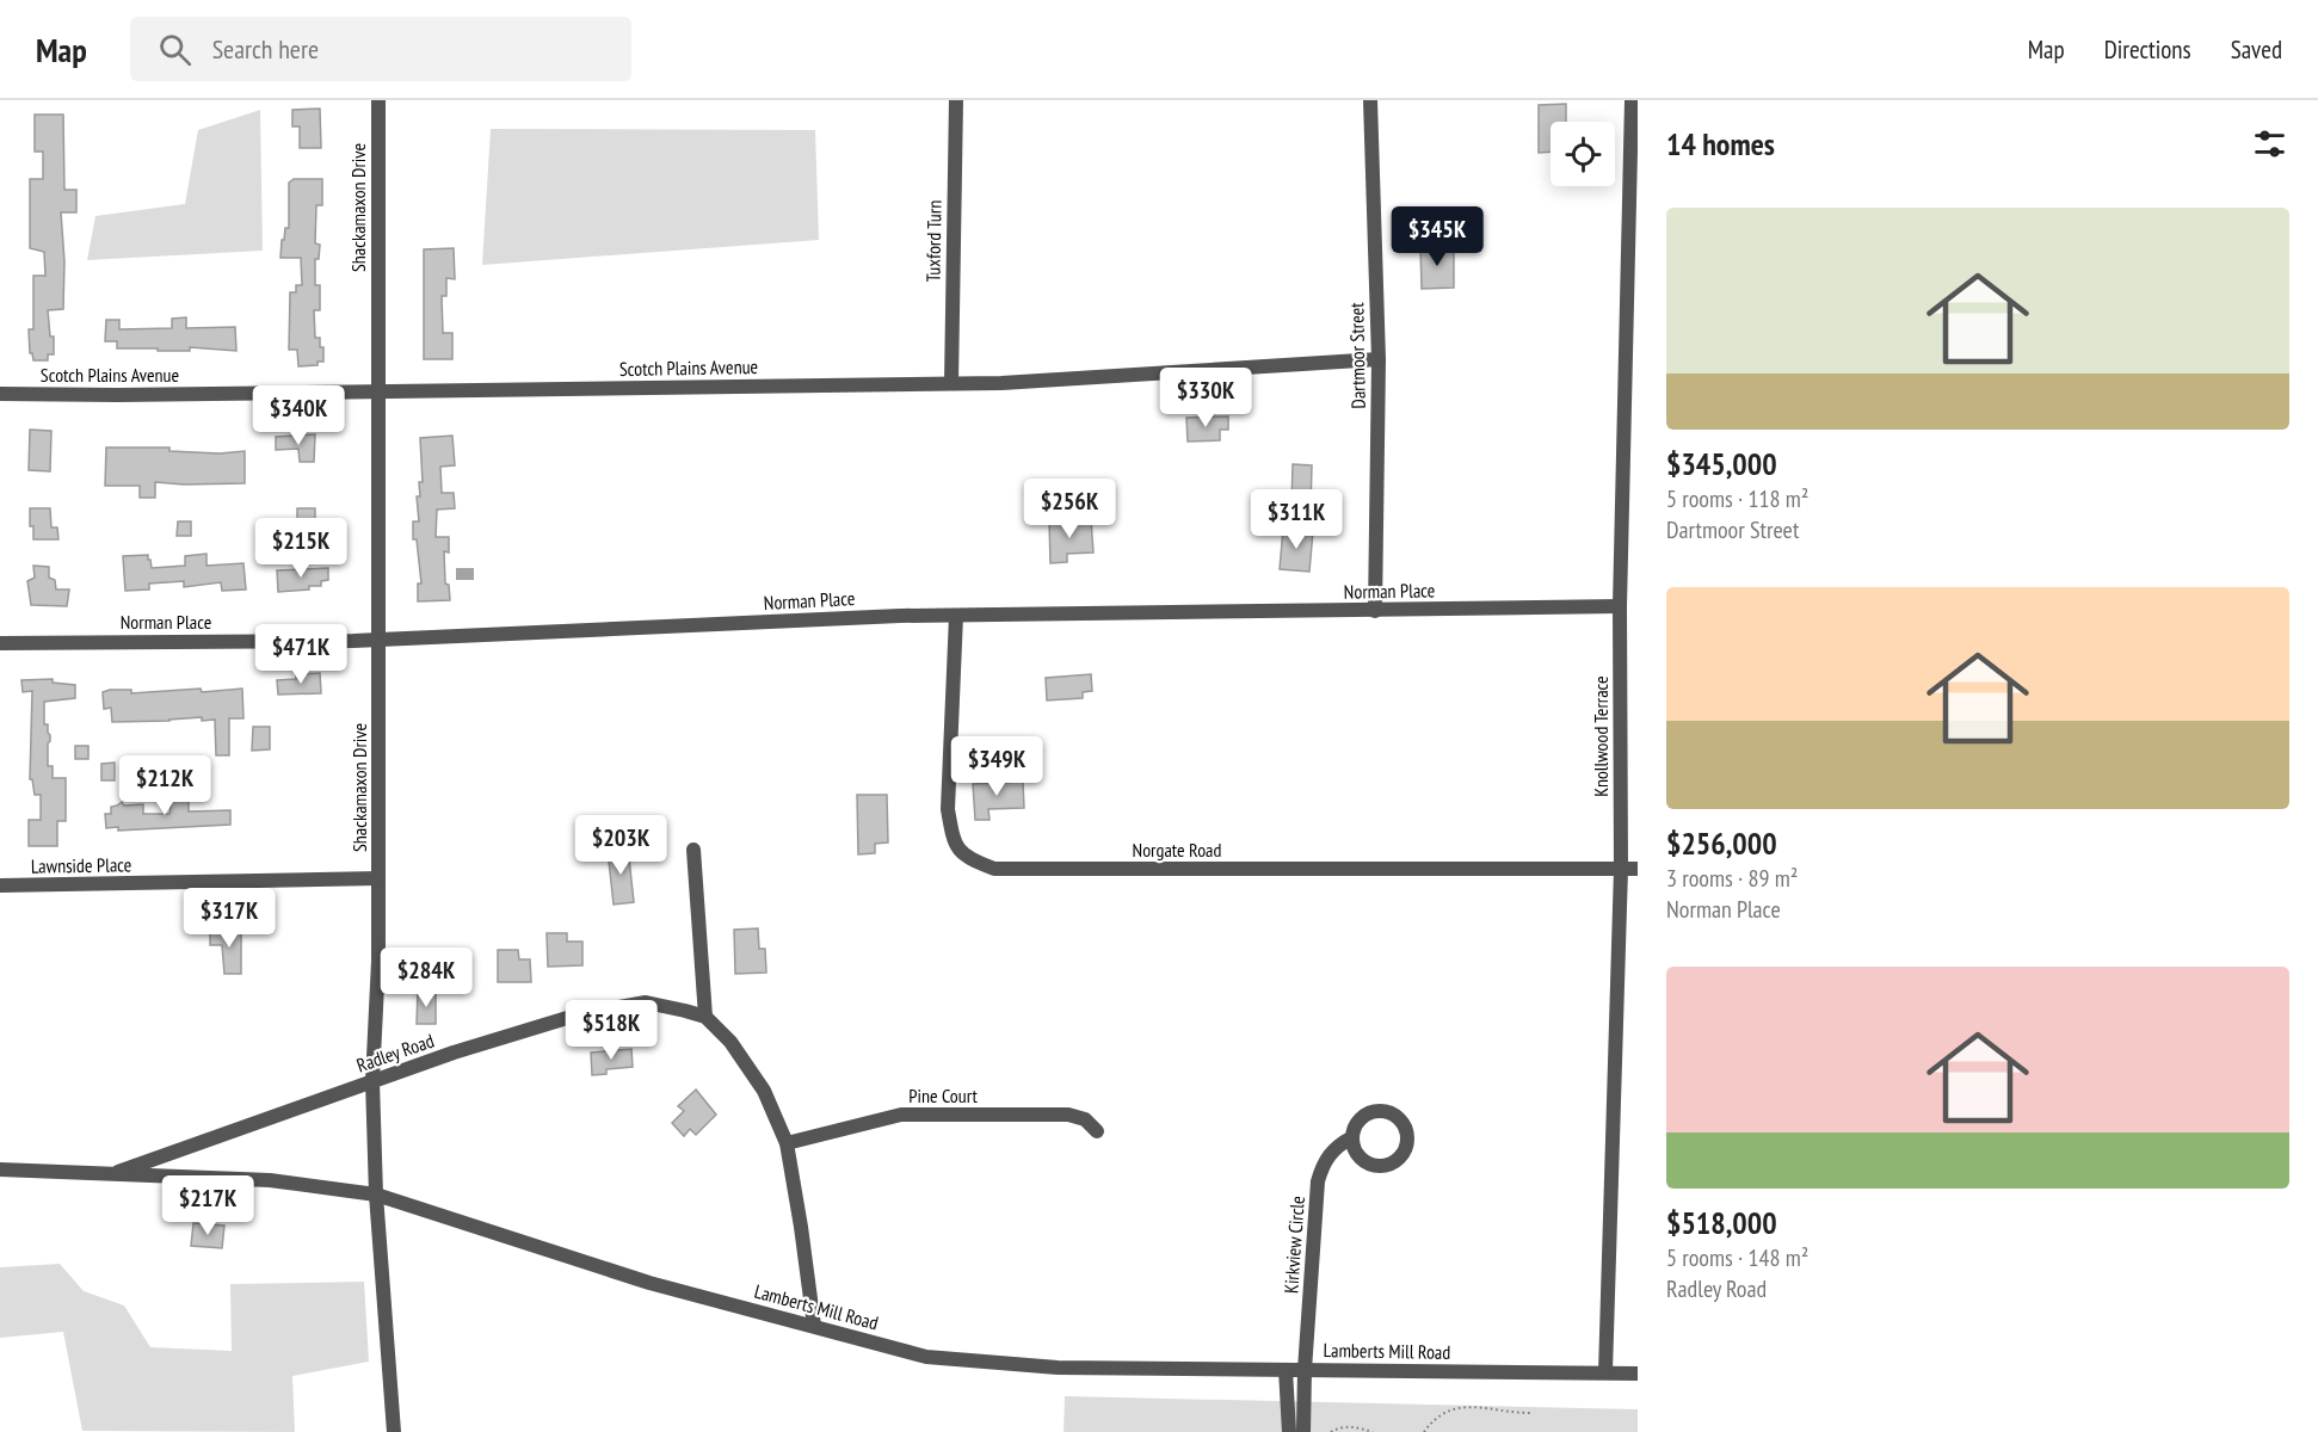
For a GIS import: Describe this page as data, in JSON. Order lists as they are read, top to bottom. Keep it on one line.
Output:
{"streets":{"street":["Shackamaxon Drive","Tuxford Turn","Dartmoor Street","Scotch Plains Avenue","Norman Place","Knollwood Terrace","Norgate Road","Lawnside Place","Radley Road","Pine Court","Kirkview Circle","Lamberts Mill Road"]},"crossings":[["Shackamaxon Drive","Scotch Plains Avenue"],["Shackamaxon Drive","Norman Place"],["Shackamaxon Drive","Lawnside Place"],["Shackamaxon Drive","Radley Road"],["Shackamaxon Drive","Lamberts Mill Road"],["Tuxford Turn","Scotch Plains Avenue"],["Dartmoor Street","Scotch Plains Avenue"],["Dartmoor Street","Norman Place"],["Norman Place","Knollwood Terrace"],["Norman Place","Norgate Road"],["Knollwood Terrace","Norgate Road"],["Knollwood Terrace","Lamberts Mill Road"],["Radley Road","Lamberts Mill Road"],["Kirkview Circle","Lamberts Mill Road"]],"page":{"header":"Map","search":"Search here","nav":["Map","Directions","Saved"],"heading":"14 homes","list":[{"name":"$345,000","note":"5 rooms · 118 m² · Dartmoor Street"},{"name":"$256,000","note":"3 rooms · 89 m² · Norman Place"},{"name":"$518,000","note":"5 rooms · 148 m² · Radley Road"}],"price":["$345K","$330K","$340K","$256K","$311K","$215K","$471K","$349K","$212K","$203K","$317K","$284K","$518K","$217K"]}}
